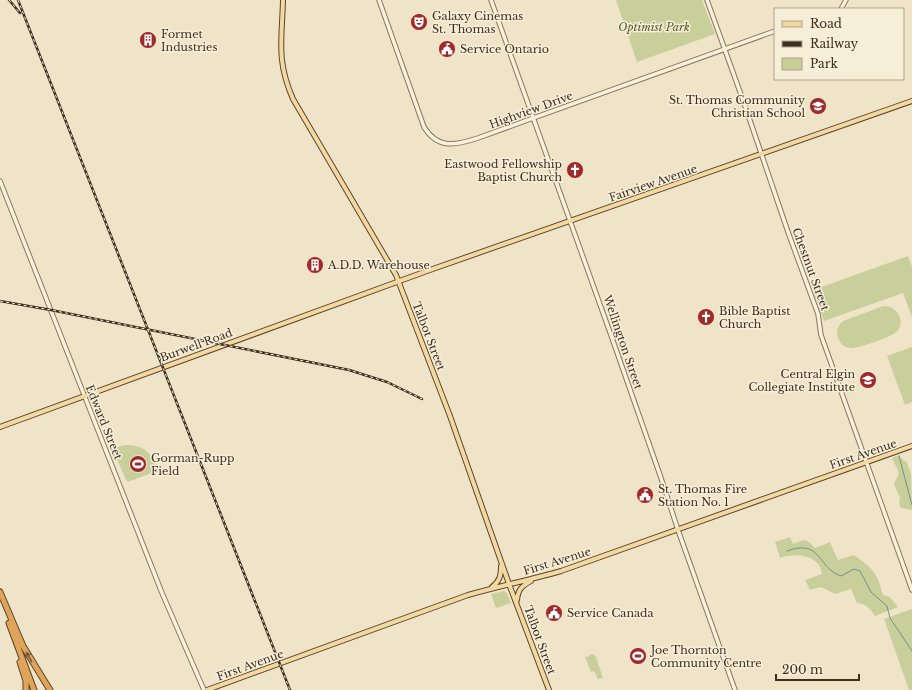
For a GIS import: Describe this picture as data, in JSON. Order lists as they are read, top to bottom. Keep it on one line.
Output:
{"streets":{"main road":["Fairview Avenue","Talbot Street","Burwell Road","First Avenue"],"street":["Highview Drive","Chestnut Street","Wellington Street","Edward Street"]},"crossings":[["Highview Drive","Chestnut Street"],["Highview Drive","Wellington Street"],["Fairview Avenue","Chestnut Street"],["Fairview Avenue","Talbot Street"],["Fairview Avenue","Wellington Street"],["Fairview Avenue","Burwell Road"],["Chestnut Street","First Avenue"],["Talbot Street","Burwell Road"],["Talbot Street","First Avenue"],["Wellington Street","First Avenue"],["Burwell Road","Edward Street"],["Edward Street","First Avenue"]],"parks":["Optimist Park"],"places":{"theatre":["Galaxy Cinemas St. Thomas"],"building":["Formet Industries","A.D.D. Warehouse"],"public building":["Service Ontario","St. Thomas Fire Station No. 1","Service Canada"],"school or university":["St. Thomas Community Christian School","Central Elgin Collegiate Institute"],"church":["Eastwood Fellowship Baptist Church","Bible Baptist Church"],"sports":["Gorman-Rupp Field","Joe Thornton Community Centre"]},"legend":["Road","Railway","Park"],"scale_bar":"200 m"}
